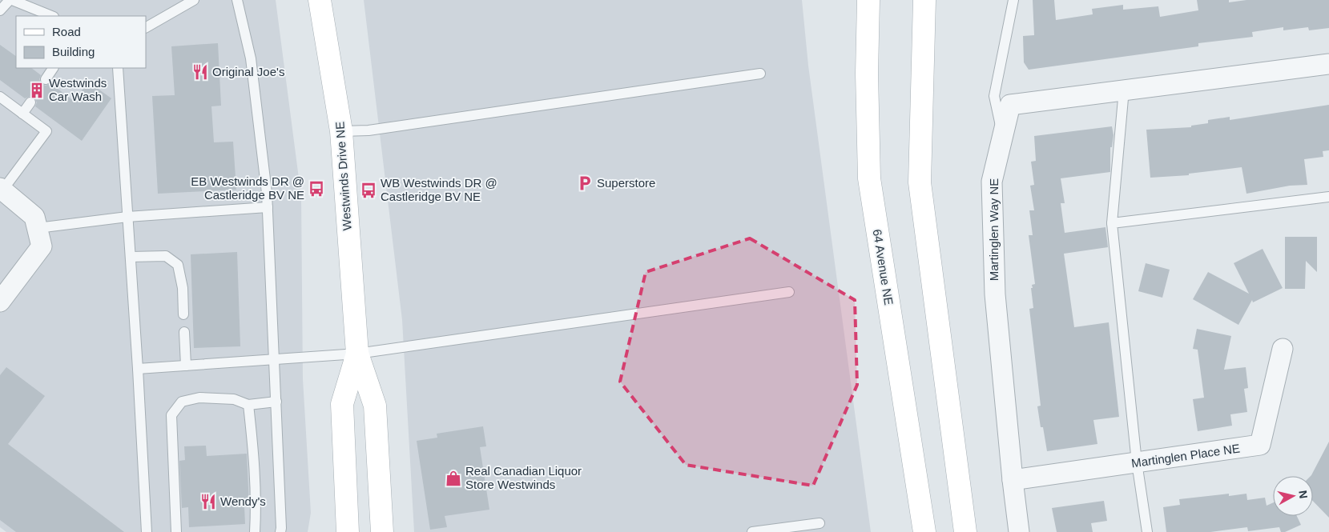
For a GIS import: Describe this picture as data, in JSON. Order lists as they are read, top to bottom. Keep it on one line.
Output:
{"streets":{"main road":["Westwinds Drive NE","64 Avenue NE"],"street":["Martinglen Way NE","Martinglen Place NE"]},"crossings":[["Martinglen Way NE","Martinglen Place NE"]],"places":{"restaurant":["Original Joe's","Wendy's"],"building":["Westwinds Car Wash"],"parking":["Superstore"],"bus stop":["EB Westwinds DR @ Castleridge BV NE","WB Westwinds DR @ Castleridge BV NE"],"shop":["Real Canadian Liquor Store Westwinds"]},"legend":["Road","Building"],"north":"right"}
